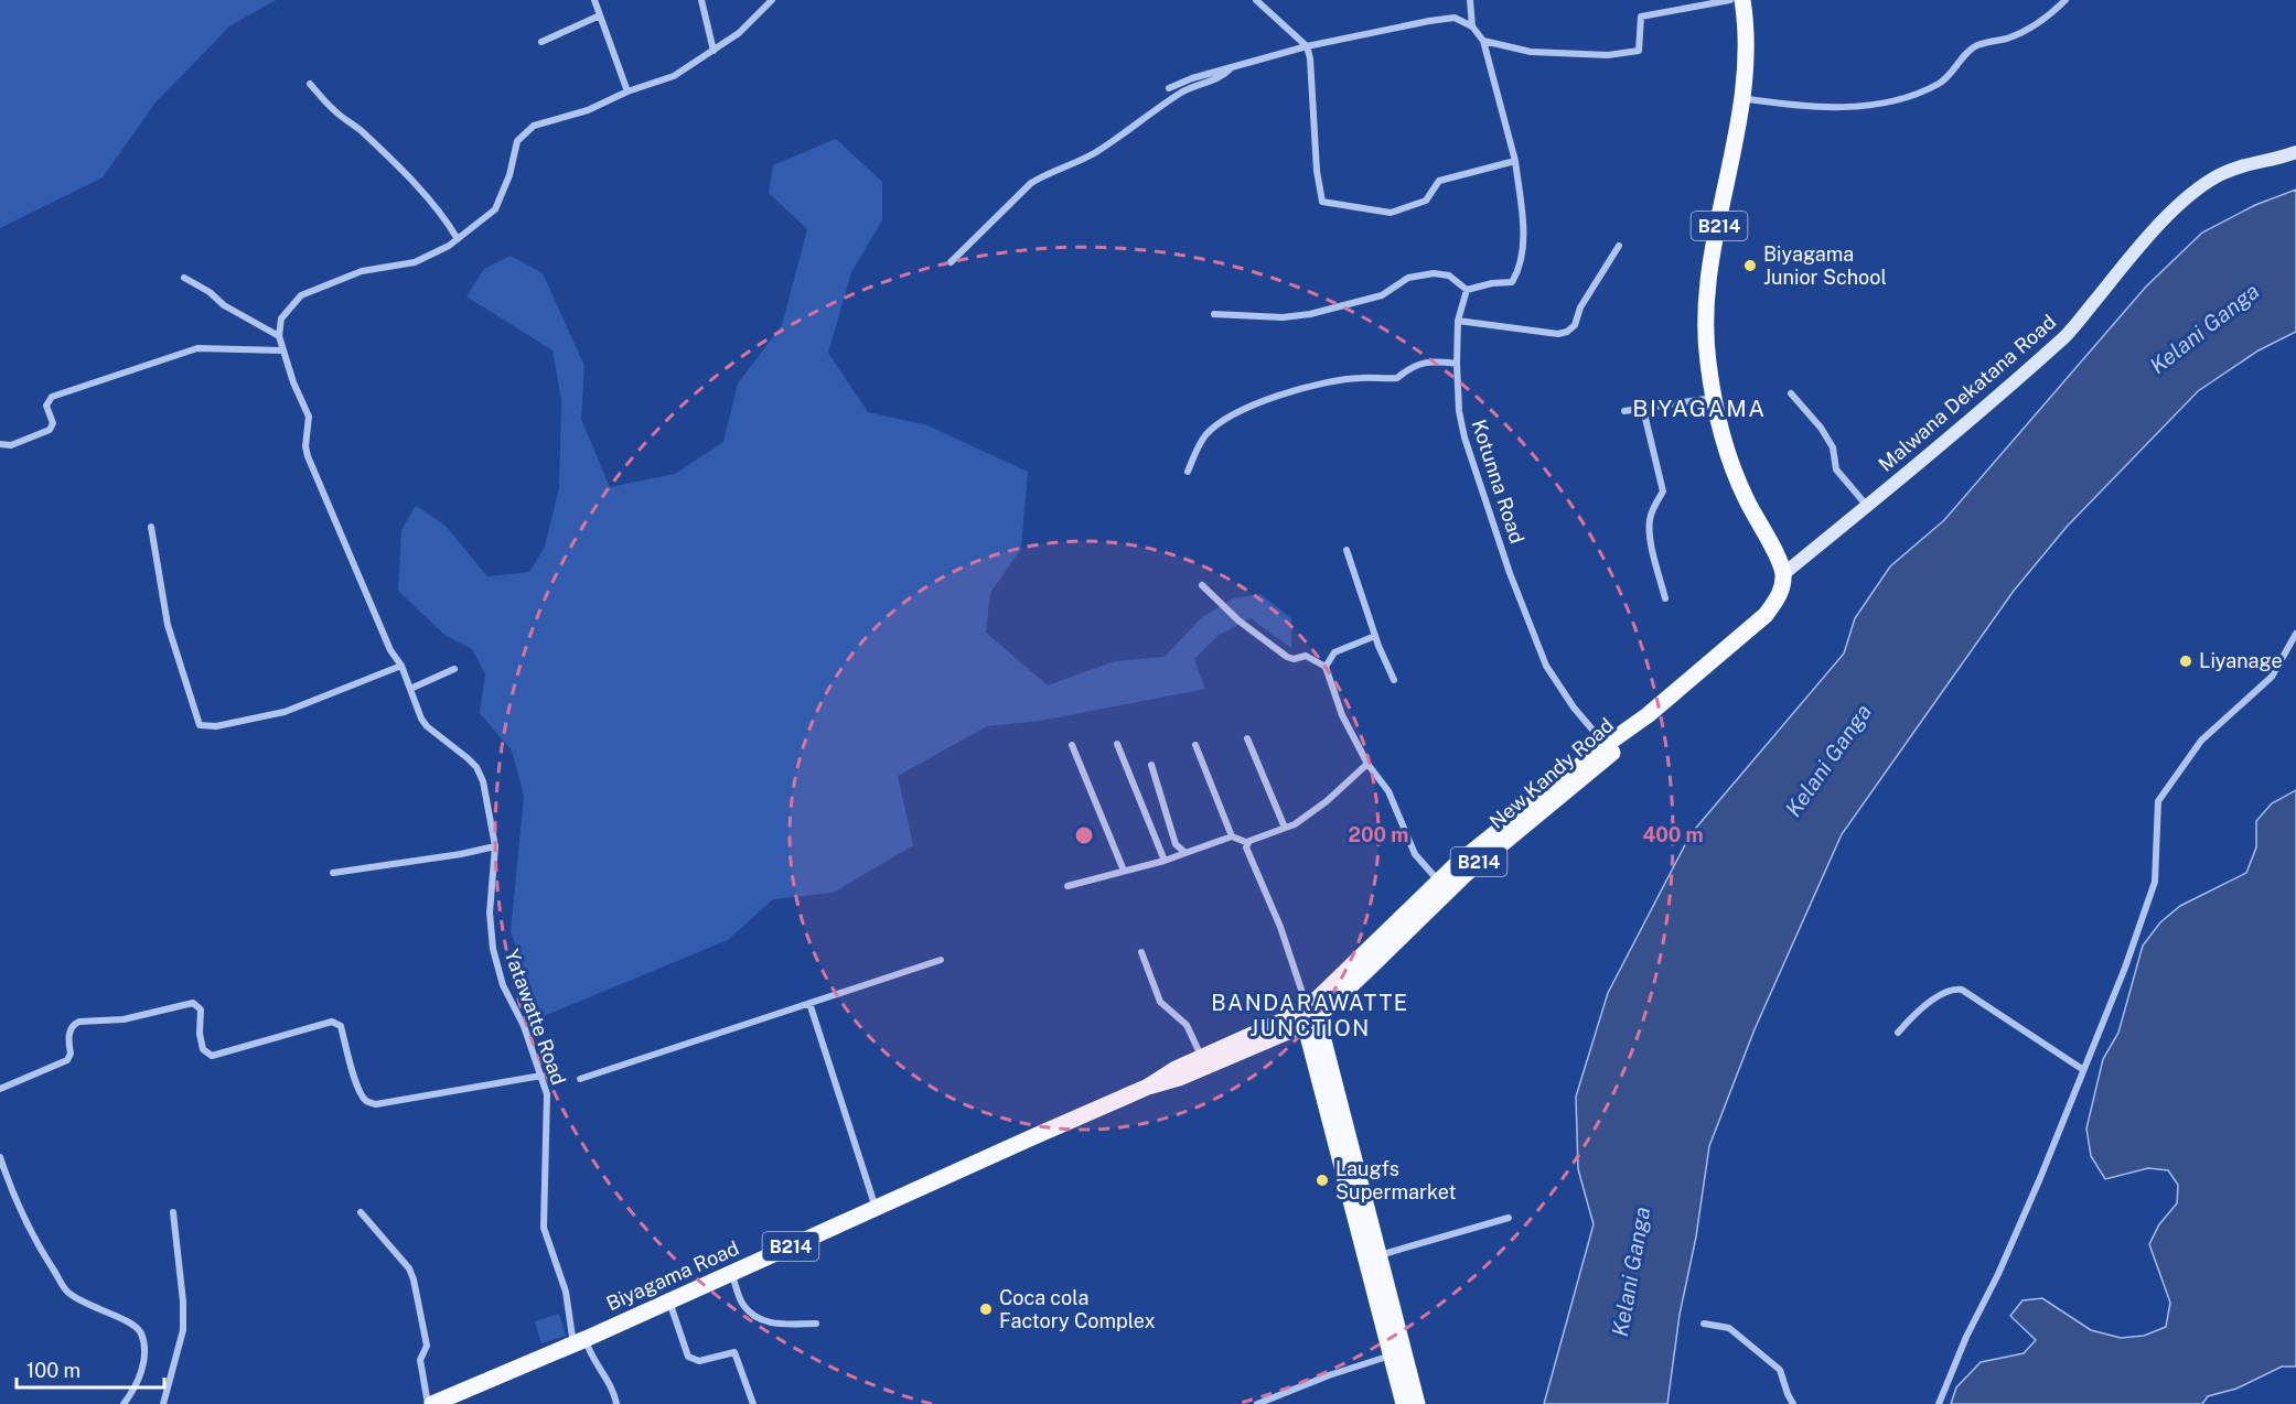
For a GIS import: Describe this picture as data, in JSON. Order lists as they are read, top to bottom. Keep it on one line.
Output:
{"streets":{"main road":["B214","Malwana Dekatana Road","New Kandy Road","Biyagama Road"],"street":["Kotunna Road","Yatawatte Road"]},"crossings":[["B214","Malwana Dekatana Road"],["B214","New Kandy Road"],["Malwana Dekatana Road","New Kandy Road"],["Kotunna Road","New Kandy Road"],["New Kandy Road","Biyagama Road"],["Yatawatte Road","Biyagama Road"]],"districts":["BIYAGAMA","BANDARAWATTE JUNCTION"],"water":["Kelani Ganga"],"places":["Biyagama Junior School","Liyanage","Laugfs Supermarket","Coca cola Factory Complex"],"scale_bar":"100 m","rings":["200 m","400 m"]}
